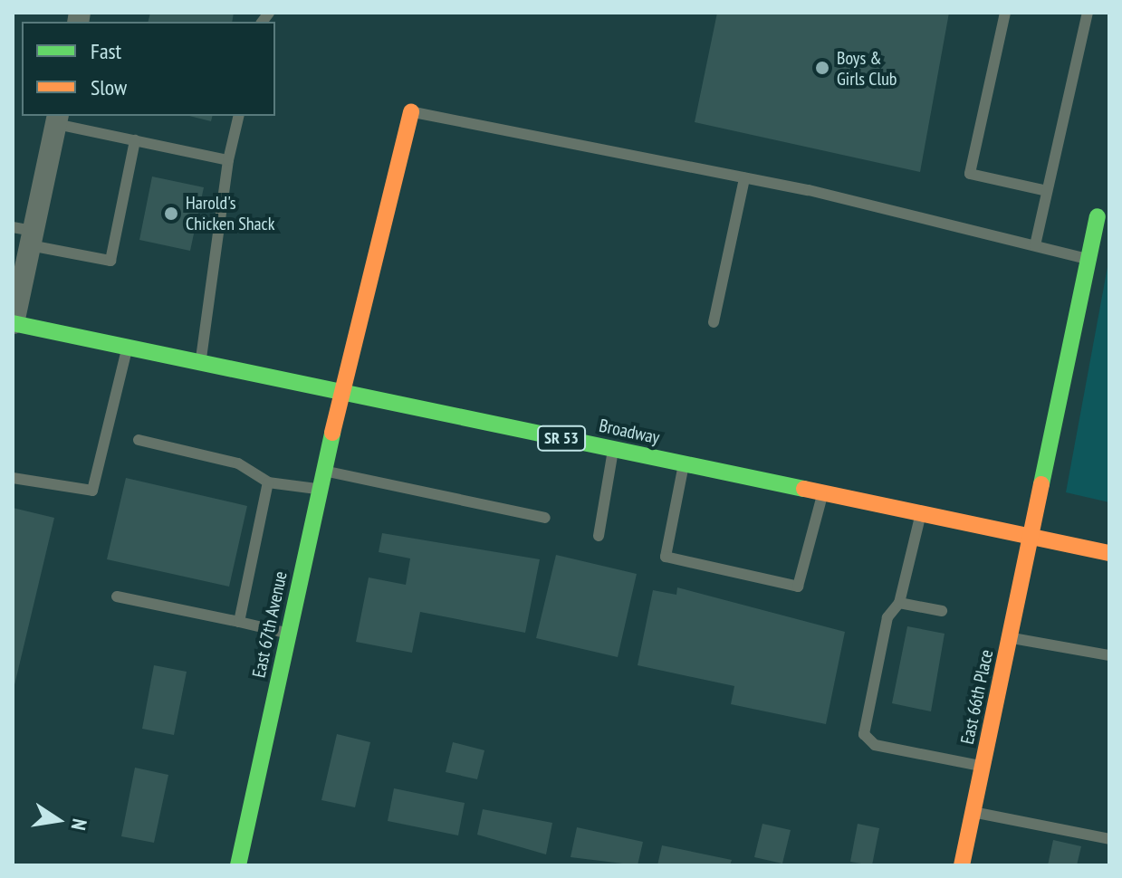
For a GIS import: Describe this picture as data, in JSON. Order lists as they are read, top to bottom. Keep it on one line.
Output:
{"streets":{"street":["Broadway","SR 53","East 67th Avenue","East 66th Place"]},"crossings":[["Broadway","East 67th Avenue"],["Broadway","East 66th Place"]],"places":["Boys & Girls Club","Harold's Chicken Shack"],"legend":["Fast","Slow"],"north":"right"}
